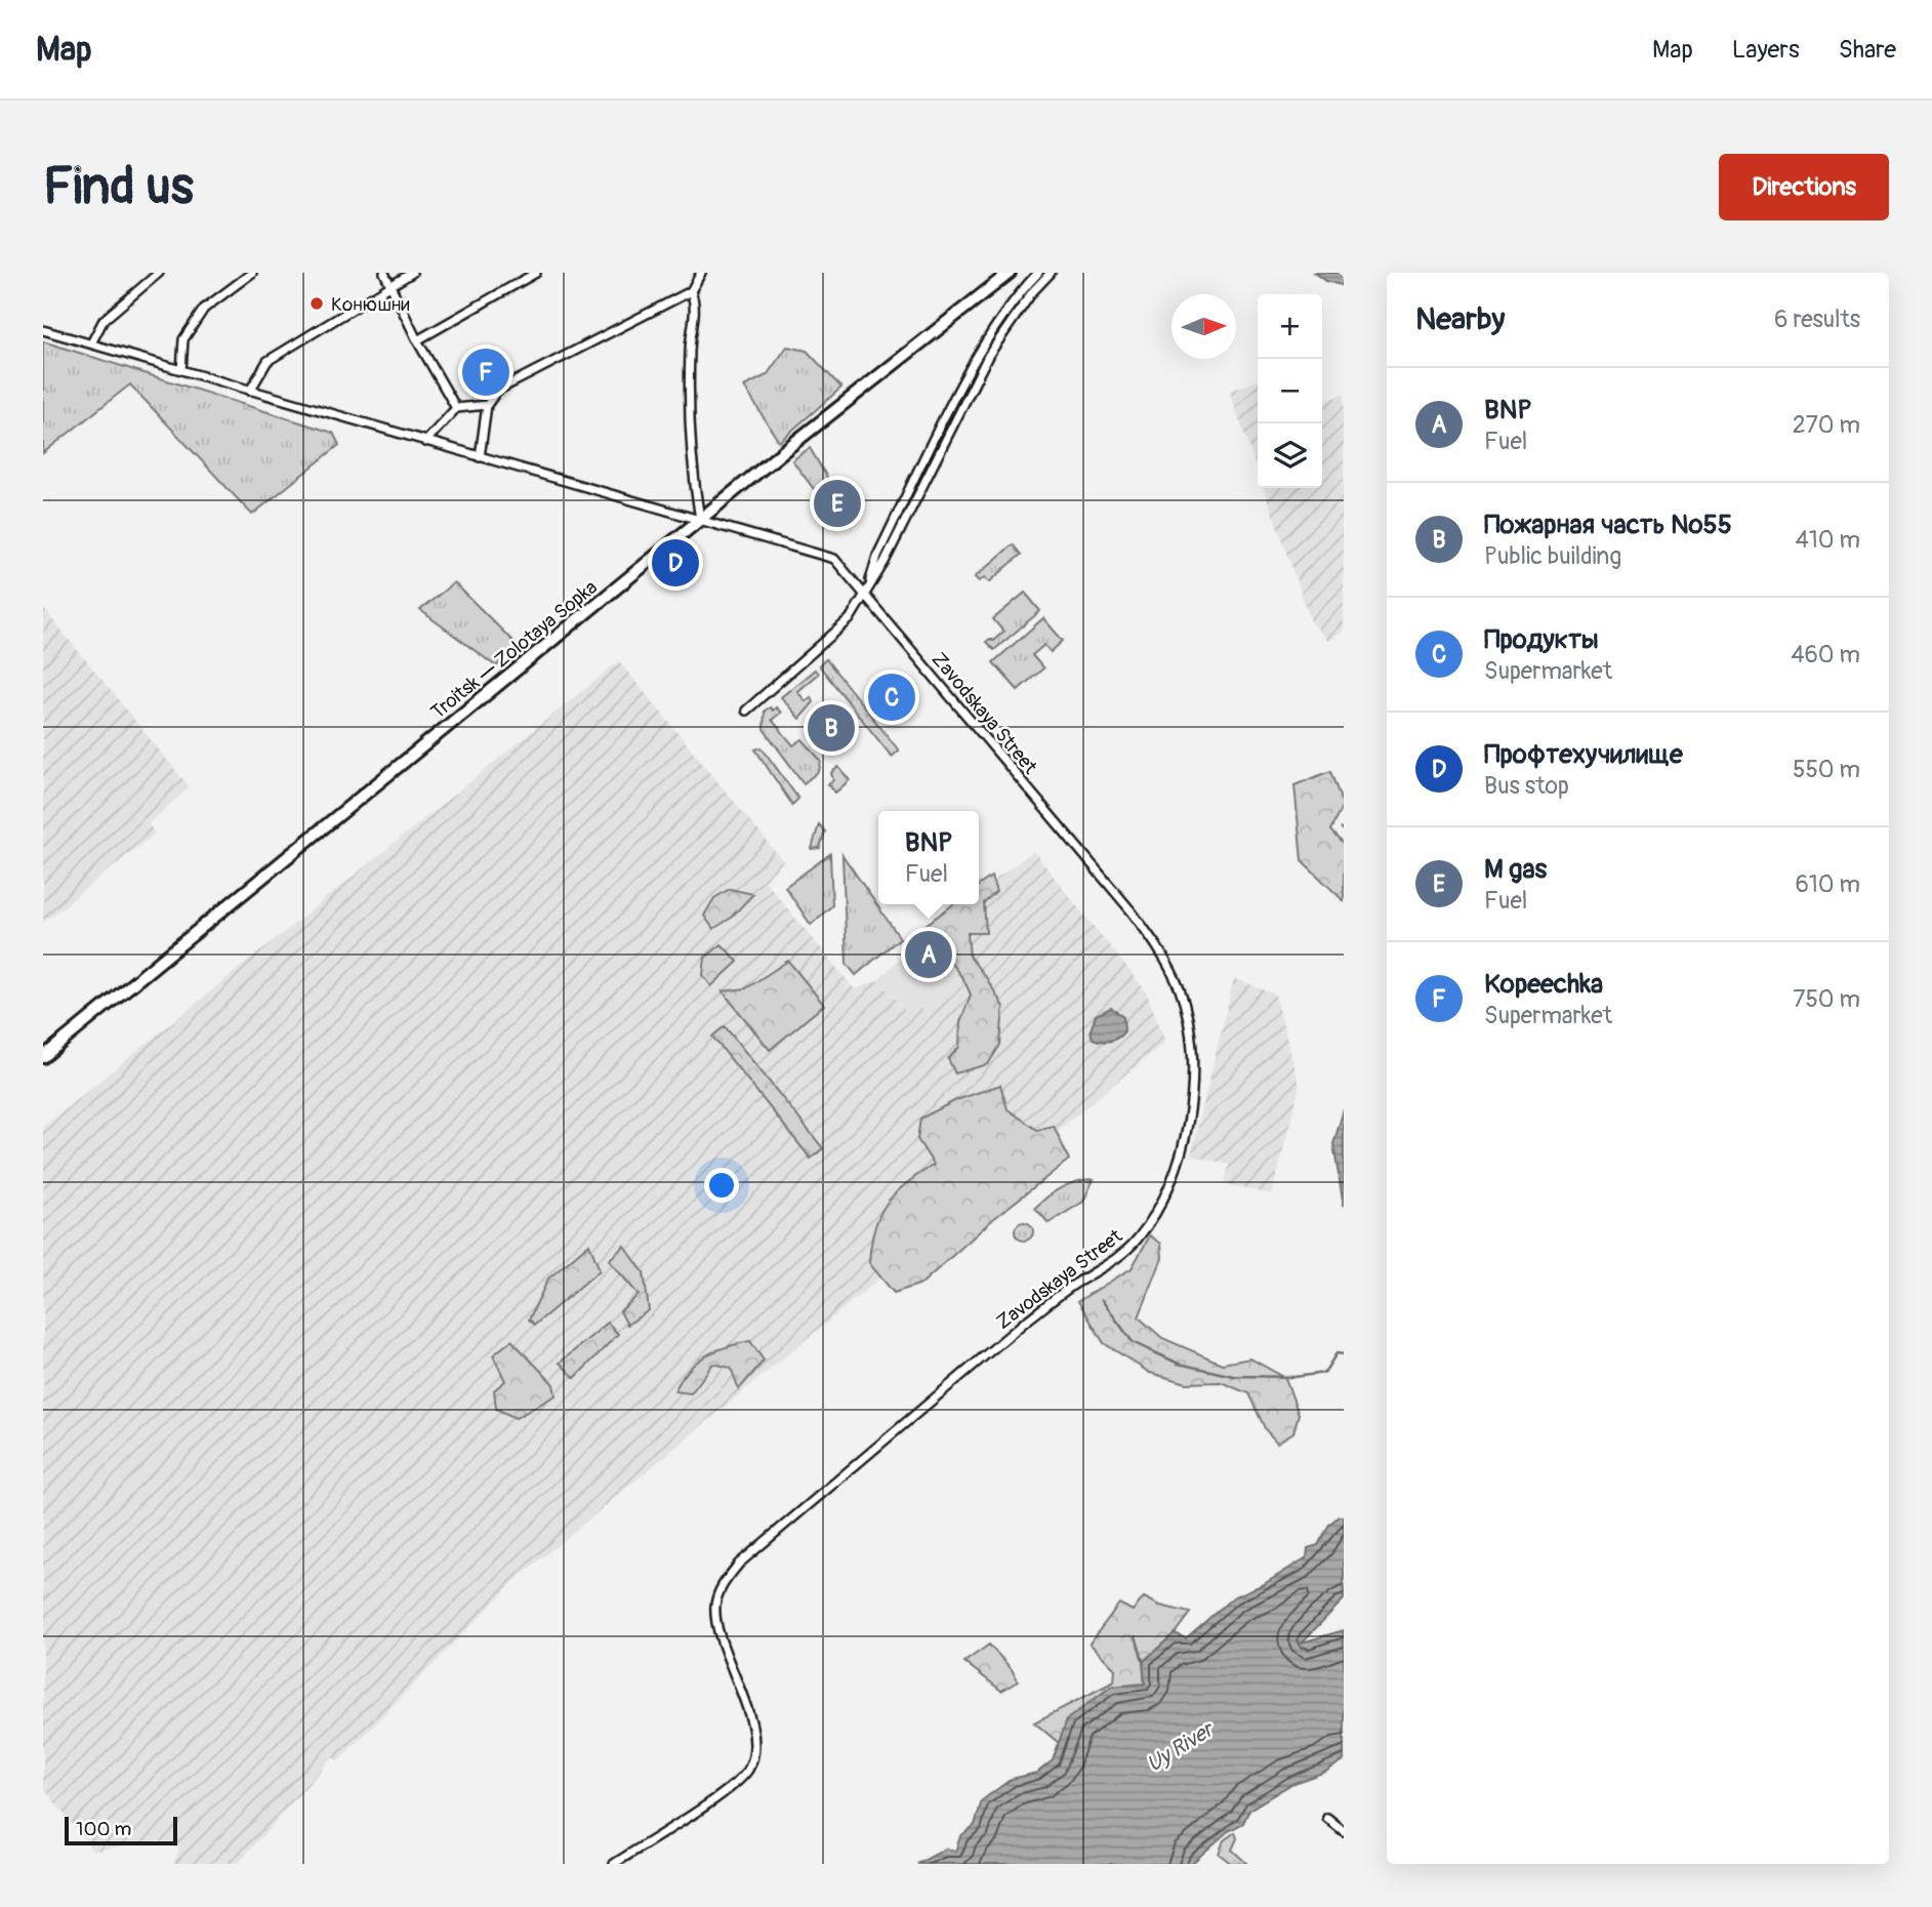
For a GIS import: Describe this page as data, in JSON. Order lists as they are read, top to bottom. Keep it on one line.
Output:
{"streets":{"street":["Troitsk — Zolotaya Sopka","Zavodskaya Street"]},"crossings":[["Troitsk — Zolotaya Sopka","Zavodskaya Street"]],"water":["Uy River"],"places":["Конюшни"],"scale_bar":"100 m","north":"right","page":{"header":"Map","nav":["Map","Layers","Share"],"buttons":"Directions","title":"Find us","heading":["Nearby","6 results"],"map_buttons":["+","−"],"pins":["F","E","D","C","B","A"],"list":[{"mark":"A","name":"BNP","note":"Fuel","value":"270 m"},{"mark":"B","name":"Пожарная часть №55","note":"Public building","value":"410 m"},{"mark":"C","name":"Продукты","note":"Supermarket","value":"460 m"},{"mark":"D","name":"Профтехучилище","note":"Bus stop","value":"550 m"},{"mark":"E","name":"M gas","note":"Fuel","value":"610 m"},{"mark":"F","name":"Kopeechka","note":"Supermarket","value":"750 m"}],"popup":["BNP","Fuel"],"scale":"100 m"}}
